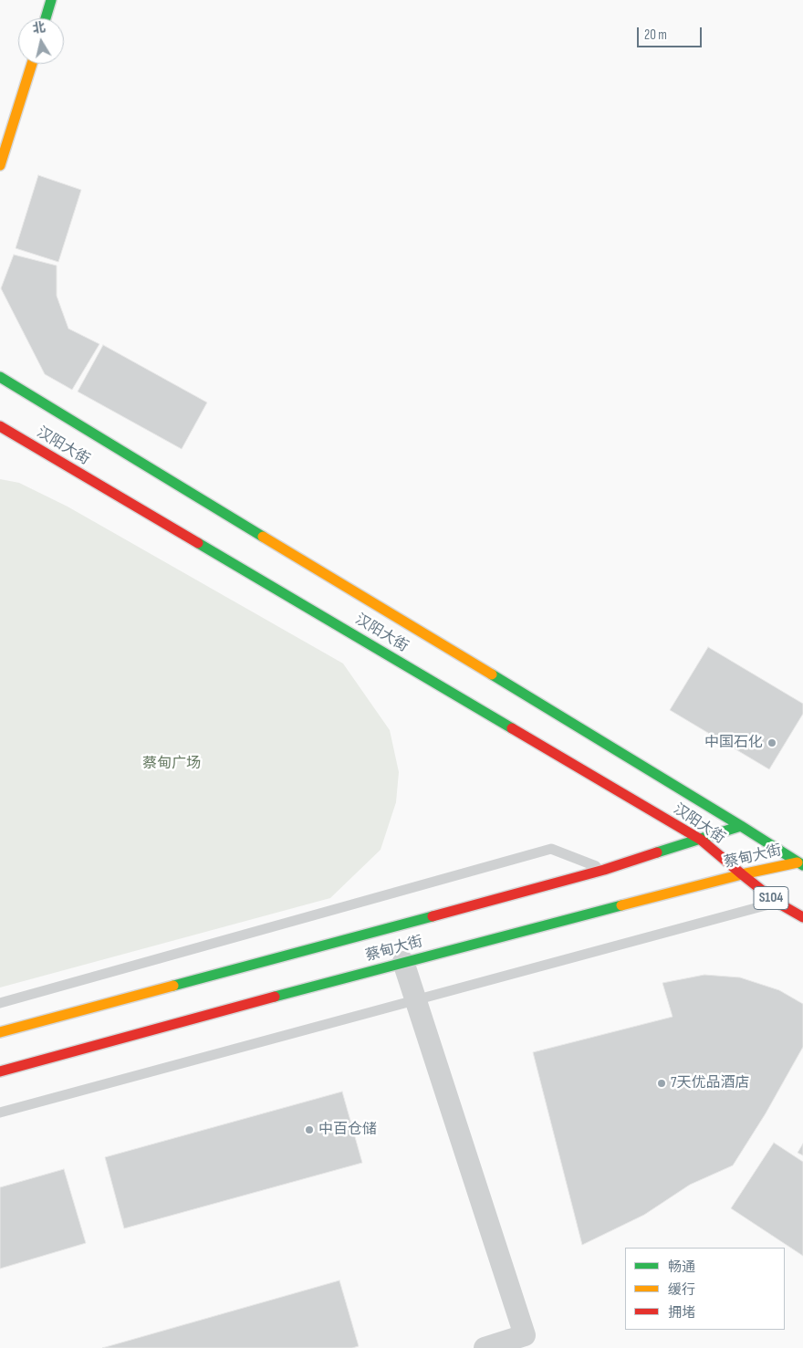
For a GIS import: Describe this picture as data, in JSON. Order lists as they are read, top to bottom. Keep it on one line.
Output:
{"streets":{"street":["汉阳大街","蔡甸大街","S104"]},"crossings":[["汉阳大街","蔡甸大街"],["汉阳大街","S104"],["蔡甸大街","S104"]],"parks":["蔡甸广场"],"places":["中国石化","7天优品酒店","中百仓储"],"legend":["畅通","缓行","拥堵"],"scale_bar":"20 m","north":"top"}
